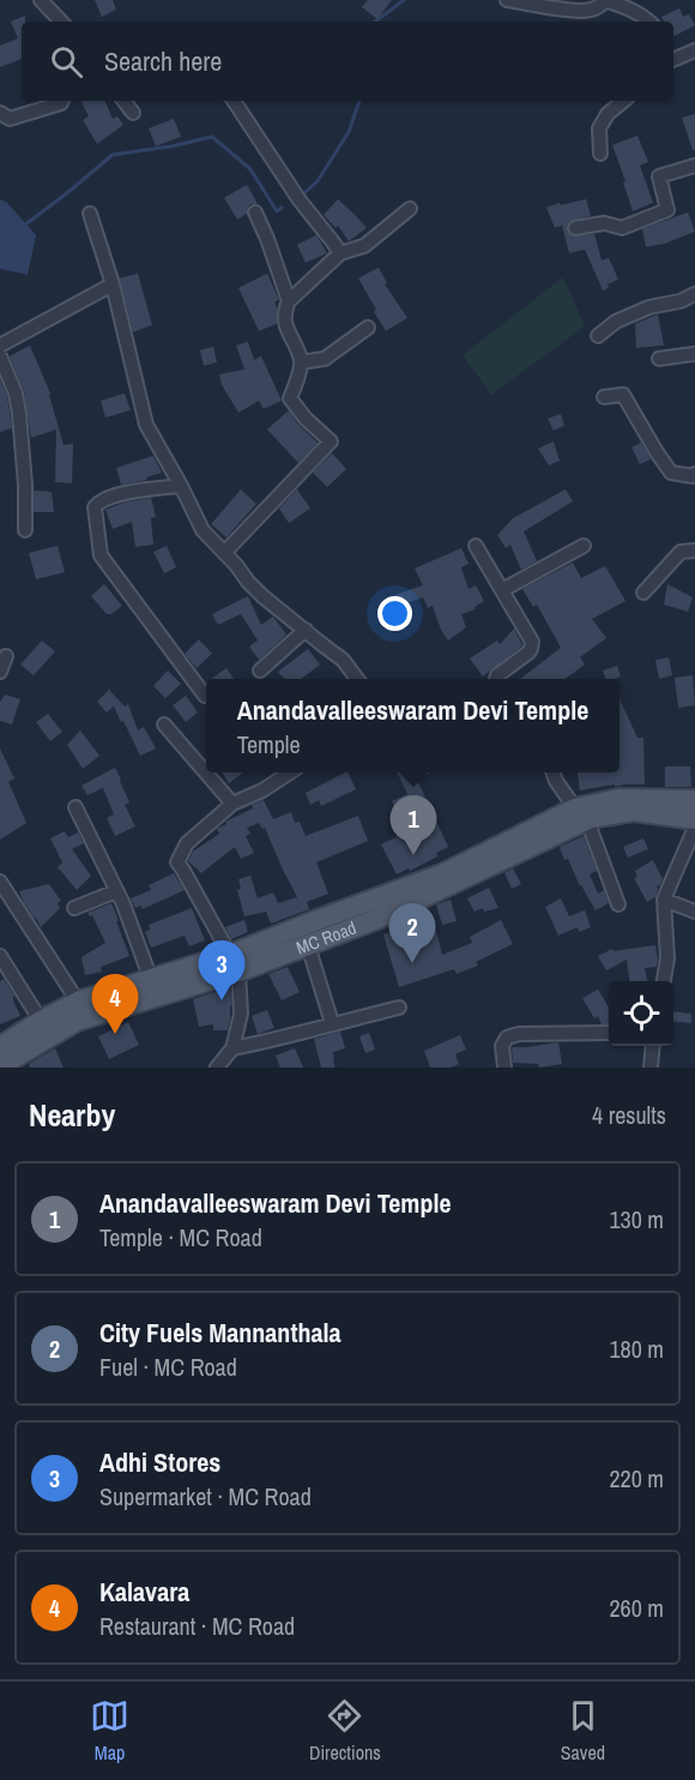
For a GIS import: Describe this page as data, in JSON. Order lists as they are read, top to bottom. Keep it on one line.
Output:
{"streets":{"main road":["MC Road"]},"page":{"search":"Search here","popup":["Anandavalleeswaram Devi Temple","Temple"],"pins":["1","2","3","4"],"heading":["Nearby","4 results"],"list":[{"mark":"1","name":"Anandavalleeswaram Devi Temple","note":"Temple · MC Road","value":"130 m"},{"mark":"2","name":"City Fuels Mannanthala","note":"Fuel · MC Road","value":"180 m"},{"mark":"3","name":"Adhi Stores","note":"Supermarket · MC Road","value":"220 m"},{"mark":"4","name":"Kalavara","note":"Restaurant · MC Road","value":"260 m"}],"nav":["Map","Directions","Saved"]}}
